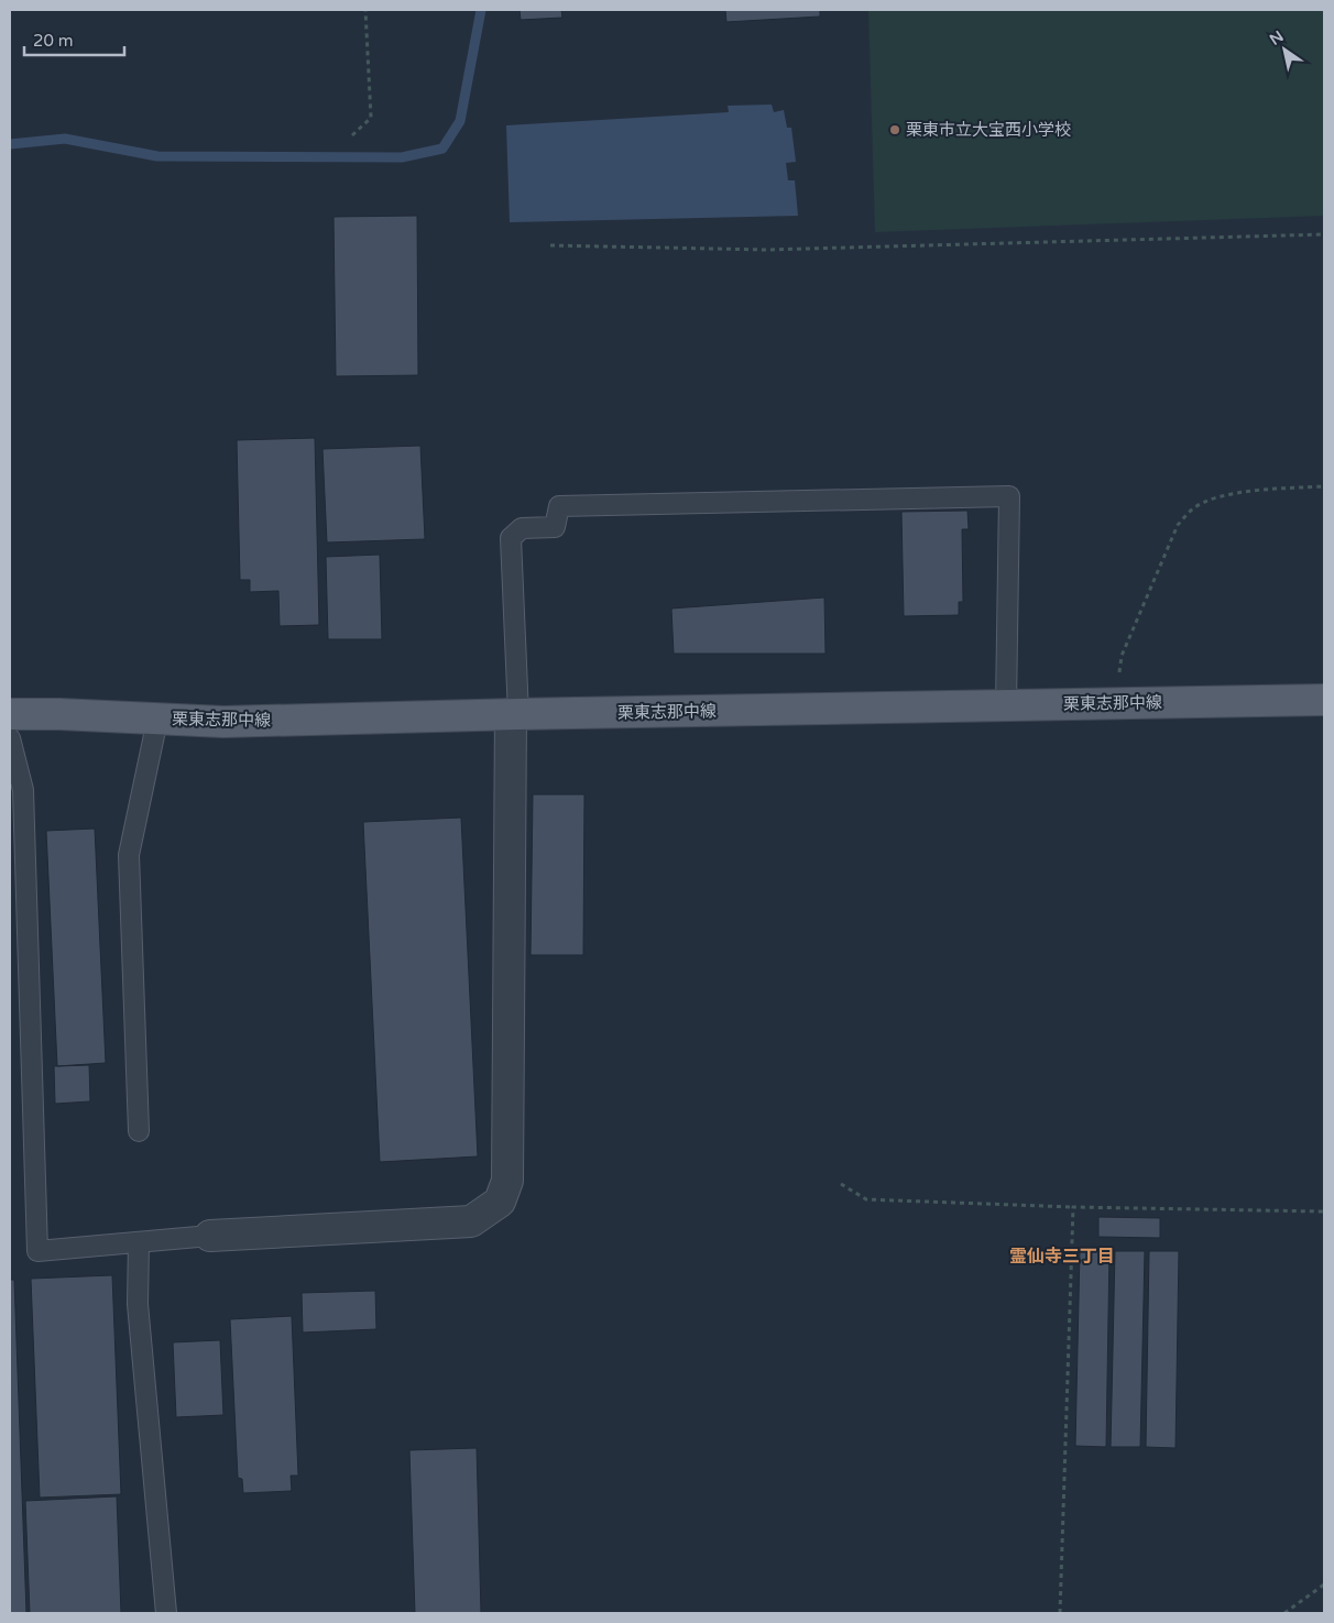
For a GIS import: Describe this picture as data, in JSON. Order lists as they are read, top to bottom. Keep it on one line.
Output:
{"streets":{"main road":["栗東志那中線"]},"districts":["霊仙寺三丁目"],"places":["栗東市立大宝西小学校"],"scale_bar":"20 m","north":"top left"}
